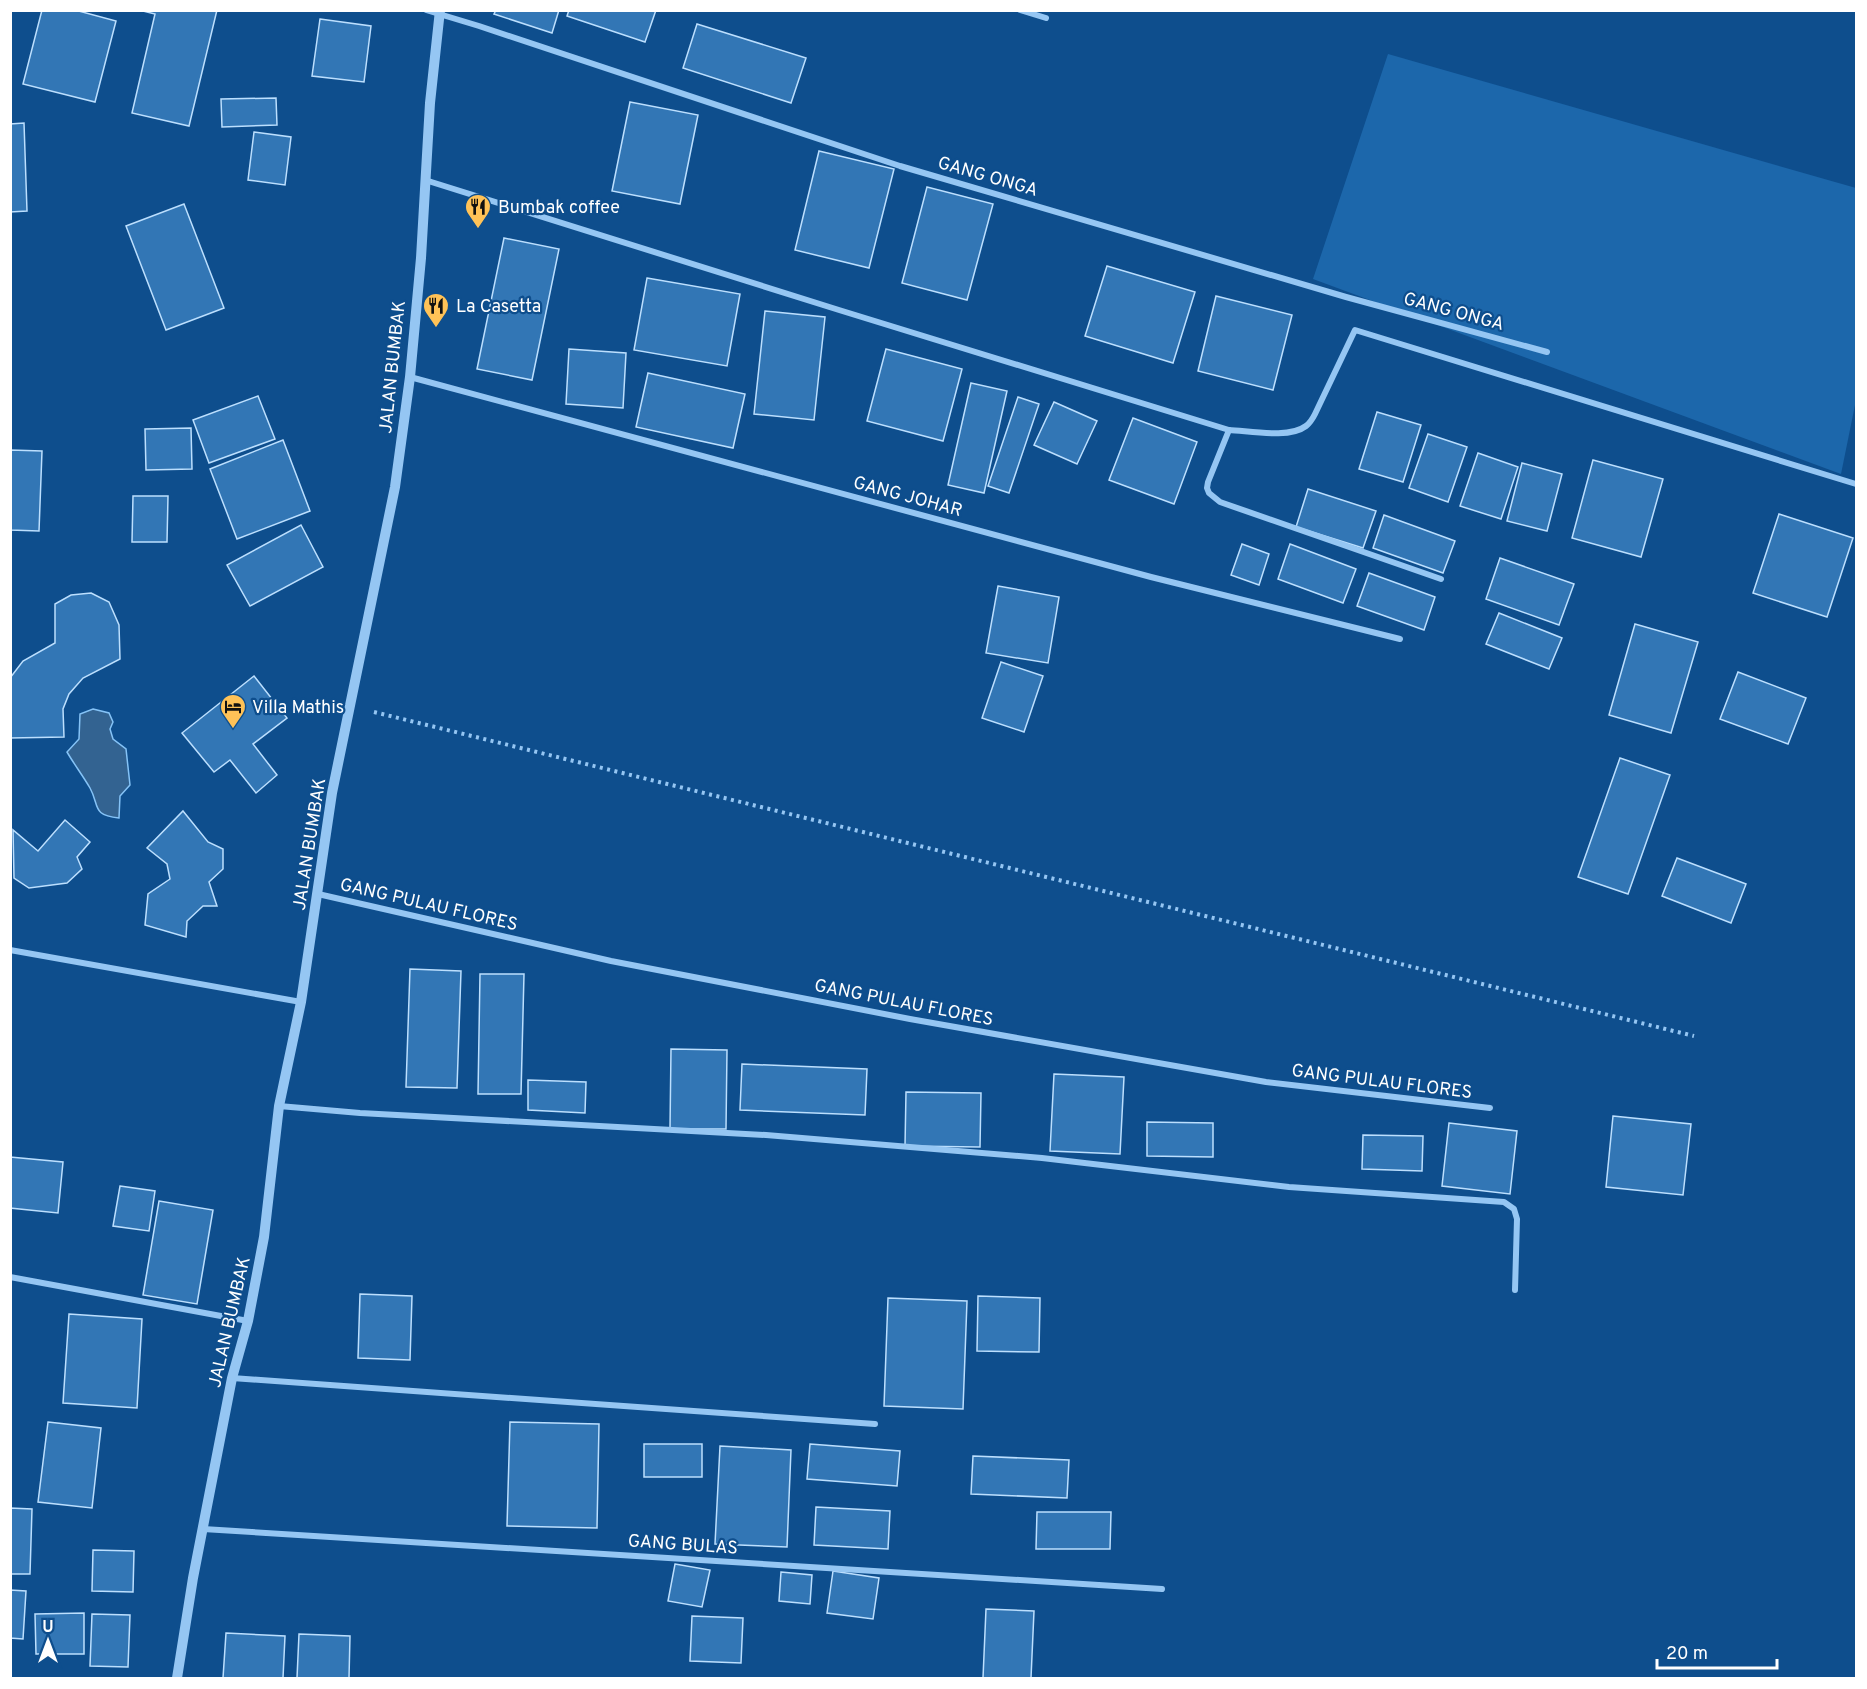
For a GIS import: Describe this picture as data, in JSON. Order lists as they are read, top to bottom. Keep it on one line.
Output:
{"streets":{"street":["GANG ONGA","JALAN BUMBAK","GANG JOHAR","GANG PULAU FLORES","GANG BULAS"]},"crossings":[["GANG ONGA","JALAN BUMBAK"],["JALAN BUMBAK","GANG JOHAR"],["JALAN BUMBAK","GANG PULAU FLORES"],["JALAN BUMBAK","GANG BULAS"]],"places":{"restaurant":["Bumbak coffee","La Casetta"],"hotel":["Villa Mathis"]},"scale_bar":"20 m","north":"top"}
